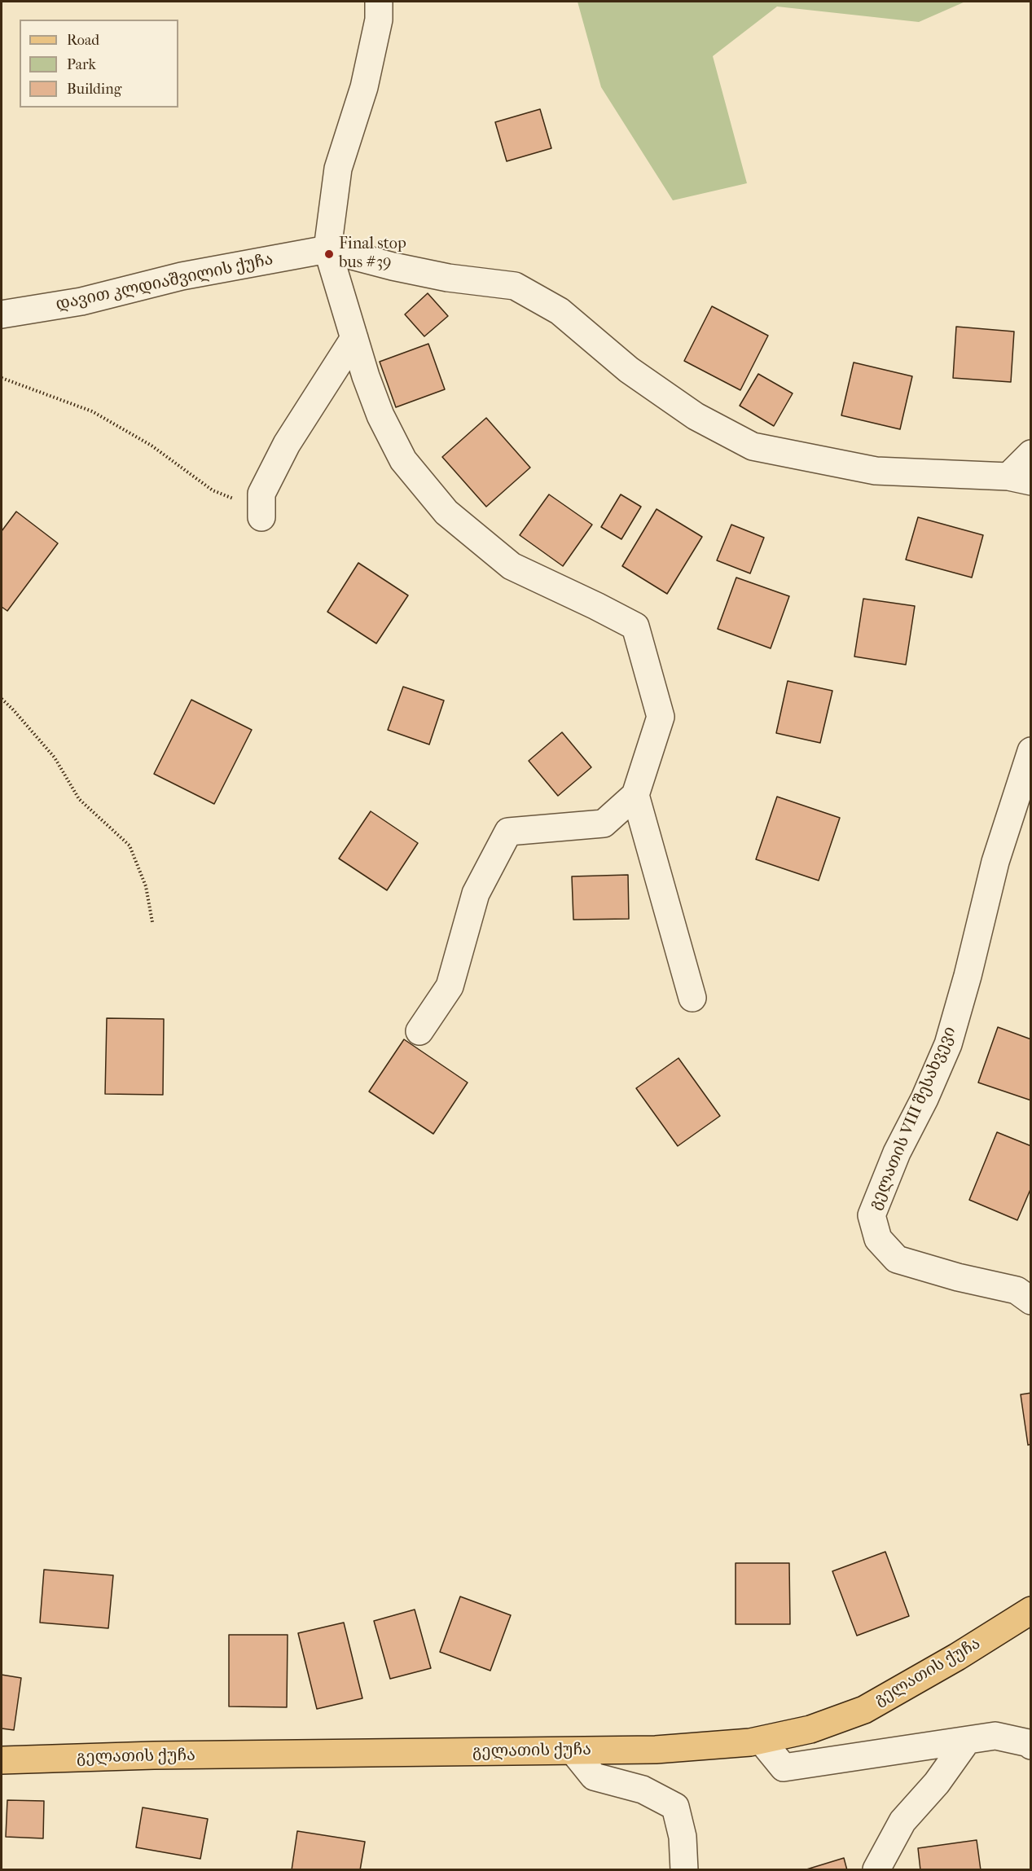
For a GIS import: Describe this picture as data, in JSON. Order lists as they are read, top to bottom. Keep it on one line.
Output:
{"streets":{"main road":["გელათის ქუჩა"],"street":["დავით კლდიაშვილის ქუჩა","გელათის VIII შესახვევი"]},"places":["Final stop bus #39"],"legend":["Road","Park","Building"]}
